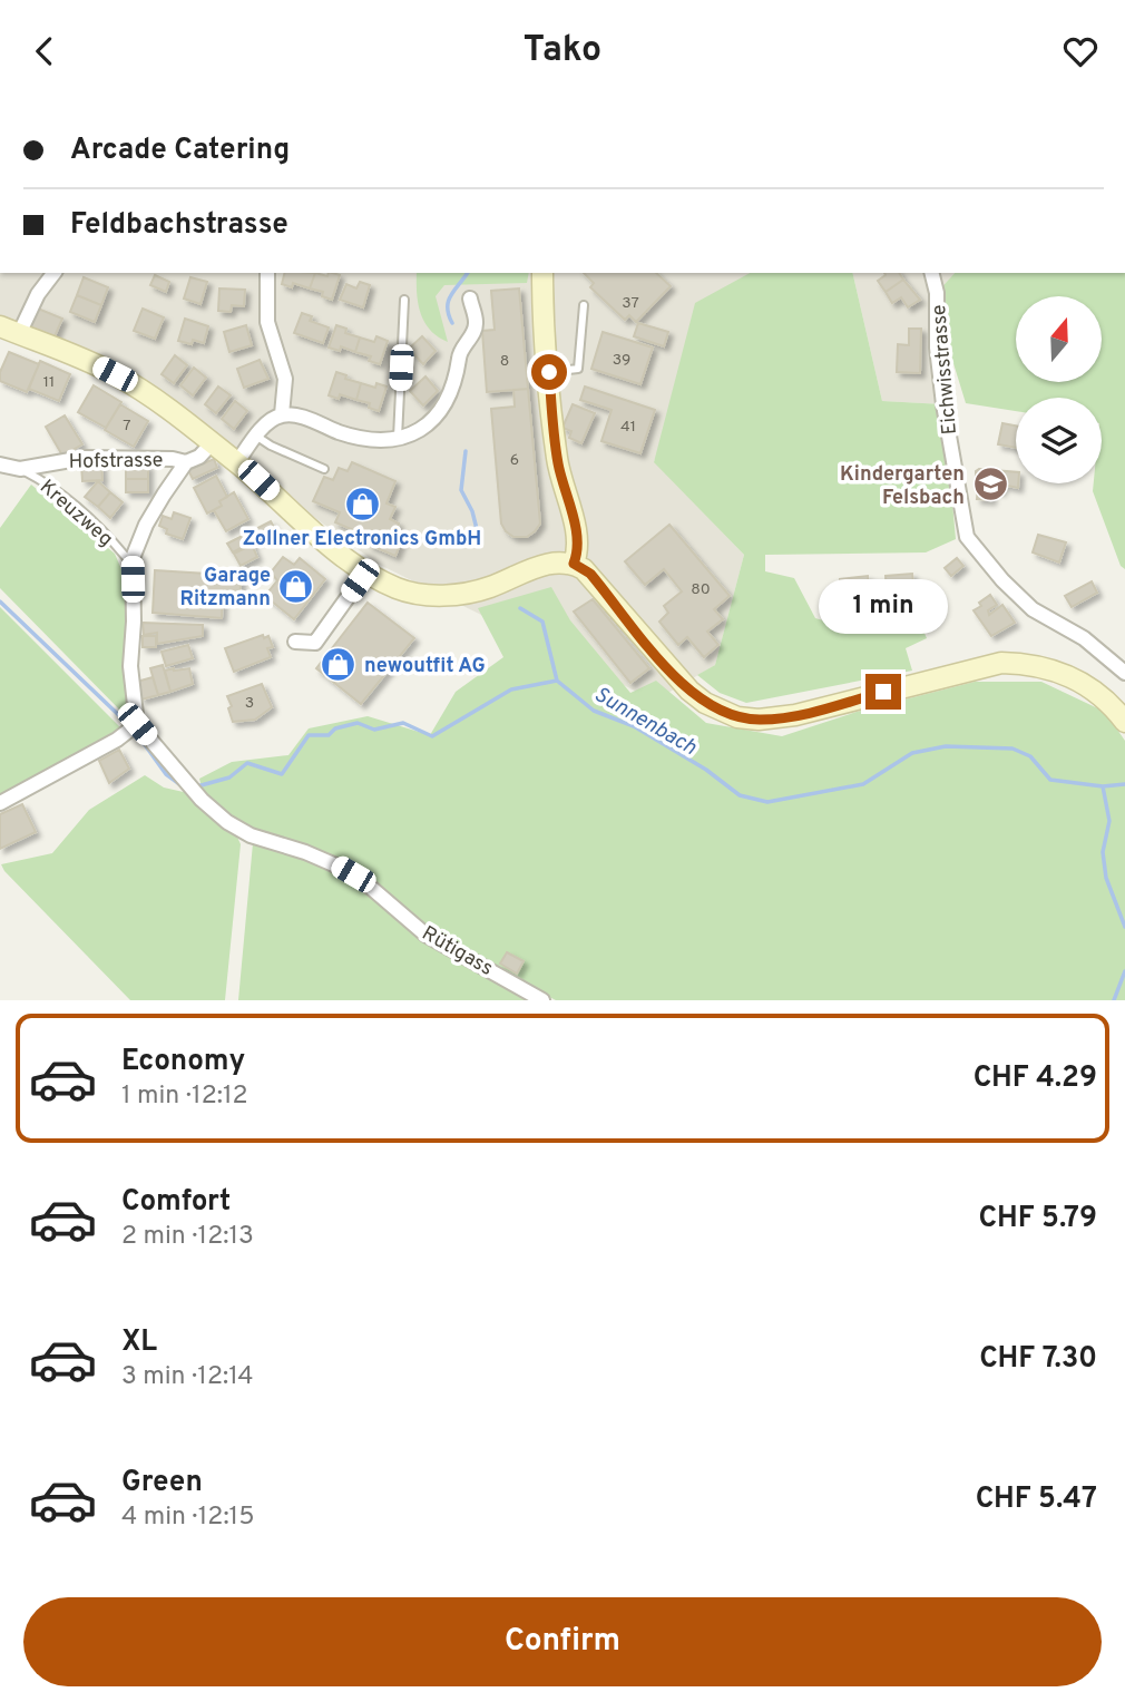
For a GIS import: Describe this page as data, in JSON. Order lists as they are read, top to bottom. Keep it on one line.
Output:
{"streets":{"street":["Eichwisstrasse","Hofstrasse","Rütigass"],"lane":["Kreuzweg"]},"crossings":[["Hofstrasse","Kreuzweg"]],"water":["Sunnenbach"],"places":{"school or university":["Kindergarten Felsbach"],"shop":["Zollner Electronics GmbH","Garage Ritzmann","newoutfit AG"]},"house_numbers":["37","39","8","11","7","41","6","80","3"],"north":"top","page":{"header":"Tako","banner":["Arcade Catering","Feldbachstrasse"],"bubble":"1 min","list":[{"name":"Economy","note":"1 min · 12:12","value":"CHF 4.29"},{"name":"Comfort","note":"2 min · 12:13","value":"CHF 5.79"},{"name":"XL","note":"3 min · 12:14","value":"CHF 7.30"},{"name":"Green","note":"4 min · 12:15","value":"CHF 5.47"}],"buttons":"Confirm"}}
